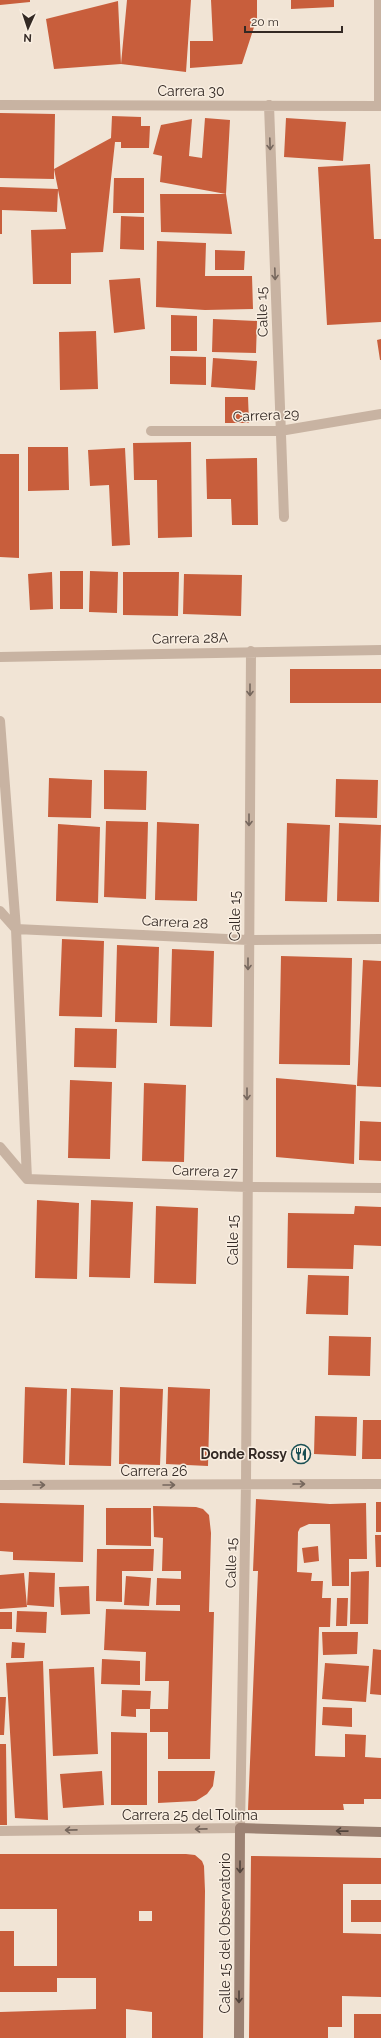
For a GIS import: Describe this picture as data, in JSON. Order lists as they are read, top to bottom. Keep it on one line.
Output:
{"streets":{"street":["Carrera 30","Calle 15","Carrera 29","Carrera 28A","Carrera 28","Carrera 27","Carrera 26","Carrera 25 del Tolima","Calle 15 del Observatorio"]},"crossings":[["Carrera 30","Calle 15"],["Calle 15","Carrera 29"],["Calle 15","Carrera 28A"],["Calle 15","Carrera 28"],["Calle 15","Carrera 27"],["Calle 15","Carrera 26"],["Calle 15","Carrera 25 del Tolima"],["Calle 15","Calle 15 del Observatorio"],["Carrera 25 del Tolima","Calle 15 del Observatorio"]],"one_way":["Calle 15","Carrera 26","Carrera 25 del Tolima","Calle 15 del Observatorio"],"places":{"restaurant":["Donde Rossy"]},"scale_bar":"20 m","north":"bottom"}
